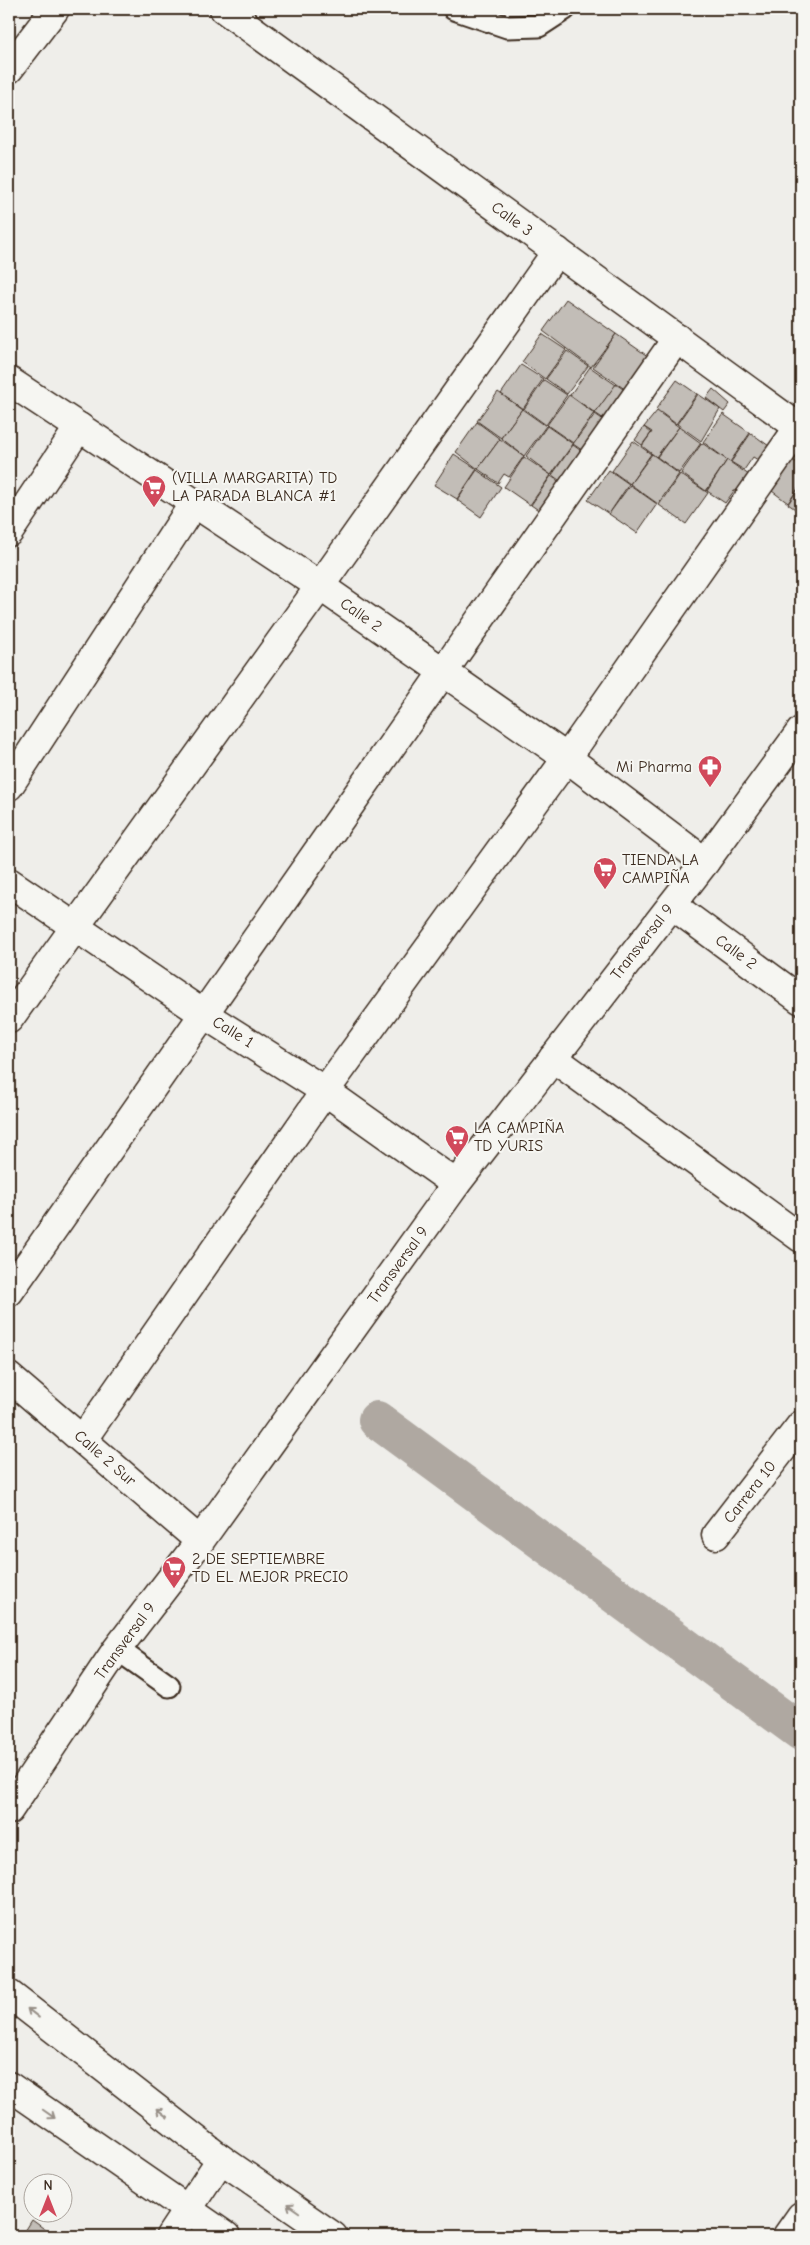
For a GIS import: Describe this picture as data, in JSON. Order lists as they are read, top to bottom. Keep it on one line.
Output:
{"streets":{"street":["Calle 3","Calle 2","Transversal 9","Calle 1","Calle 2 Sur","Carrera 10"]},"crossings":[["Calle 2","Transversal 9"],["Transversal 9","Calle 1"],["Transversal 9","Calle 2 Sur"]],"places":{"supermarket":["(VILLA MARGARITA) TD LA PARADA BLANCA #1","TIENDA LA CAMPIÑA","LA CAMPIÑA TD YURIS","2 DE SEPTIEMBRE TD EL MEJOR PRECIO"],"pharmacy":["Mi Pharma"]},"north":"top"}
